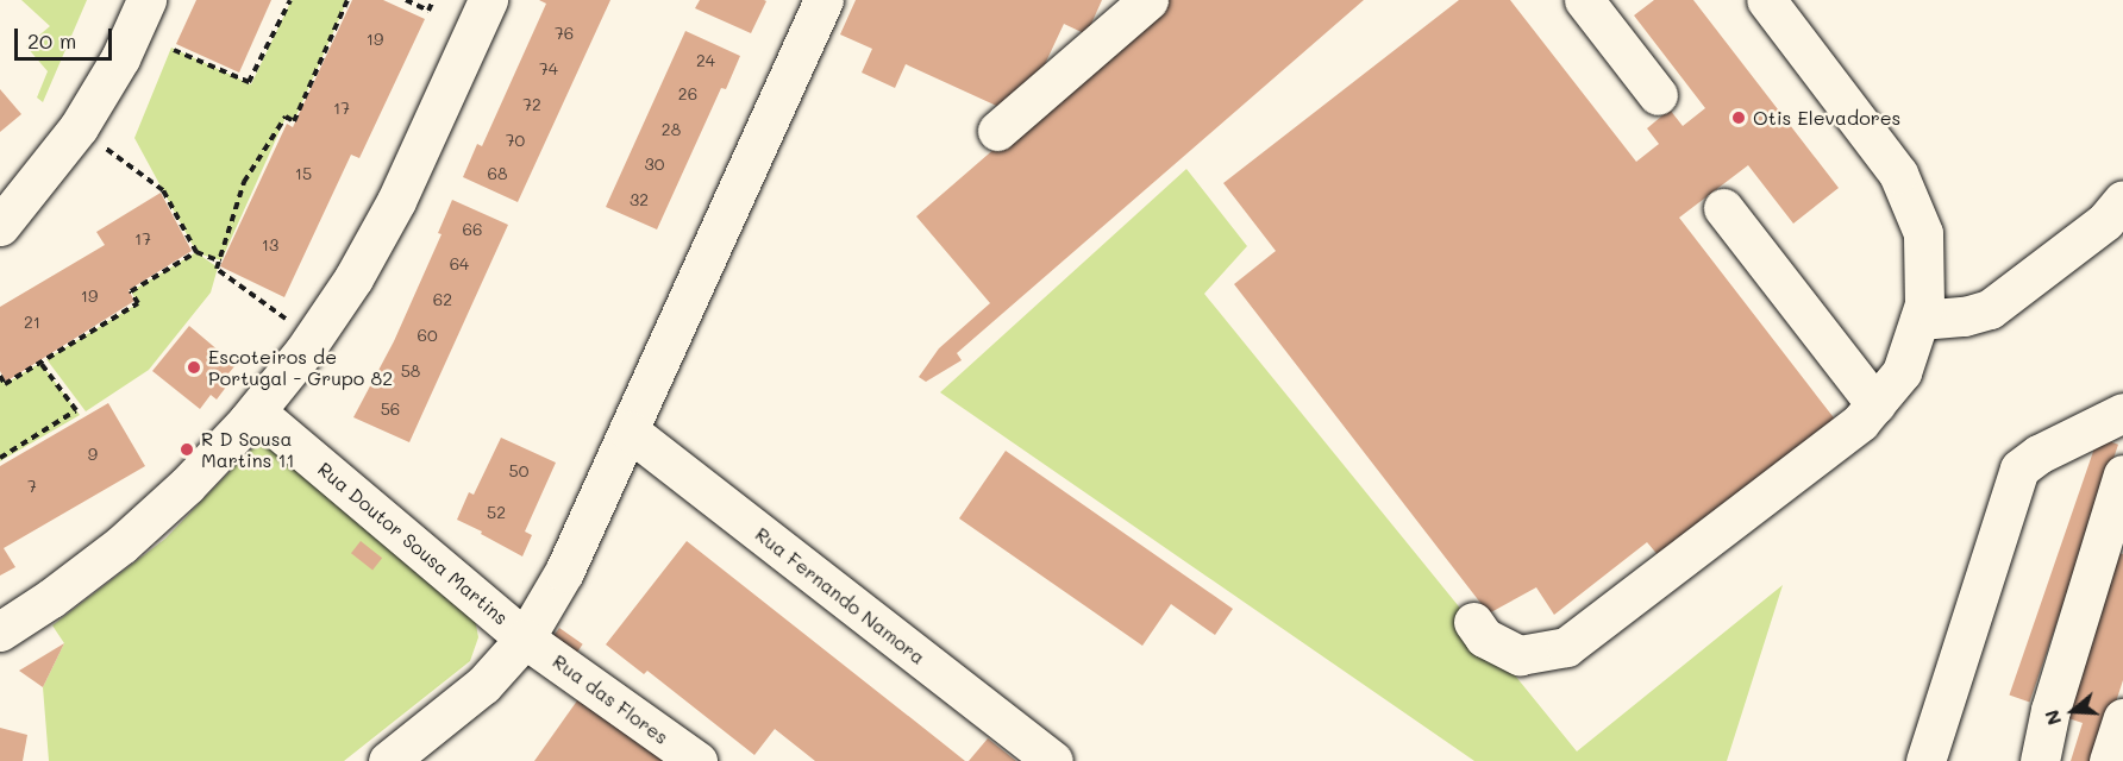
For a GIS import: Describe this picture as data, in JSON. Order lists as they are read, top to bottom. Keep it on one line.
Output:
{"streets":{"street":["Rua Doutor Sousa Martins","Rua Fernando Namora","Rua das Flores"]},"crossings":[["Rua Doutor Sousa Martins","Rua Fernando Namora"],["Rua Doutor Sousa Martins","Rua das Flores"]],"places":["Otis Elevadores","Escoteiros de Portugal - Grupo 82","R D Sousa Martins 11"],"house_numbers":["76","19","24","74","26","72","17","28","70","30","15","68","32","66","17","13","64","19","62","21","60","58","56","9","50","7","52"],"scale_bar":"20 m","north":"left"}
